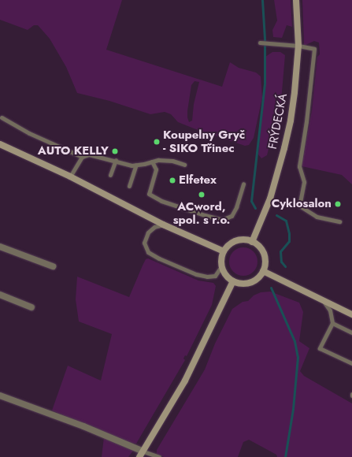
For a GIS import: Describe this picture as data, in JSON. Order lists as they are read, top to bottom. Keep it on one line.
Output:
{"streets":{"main road":["FRÝDECKÁ"]},"places":["Koupelny Gryč - SIKO Třinec","AUTO KELLY","Elfetex","ACword, spol. s r.o.","Cyklosalon"]}
